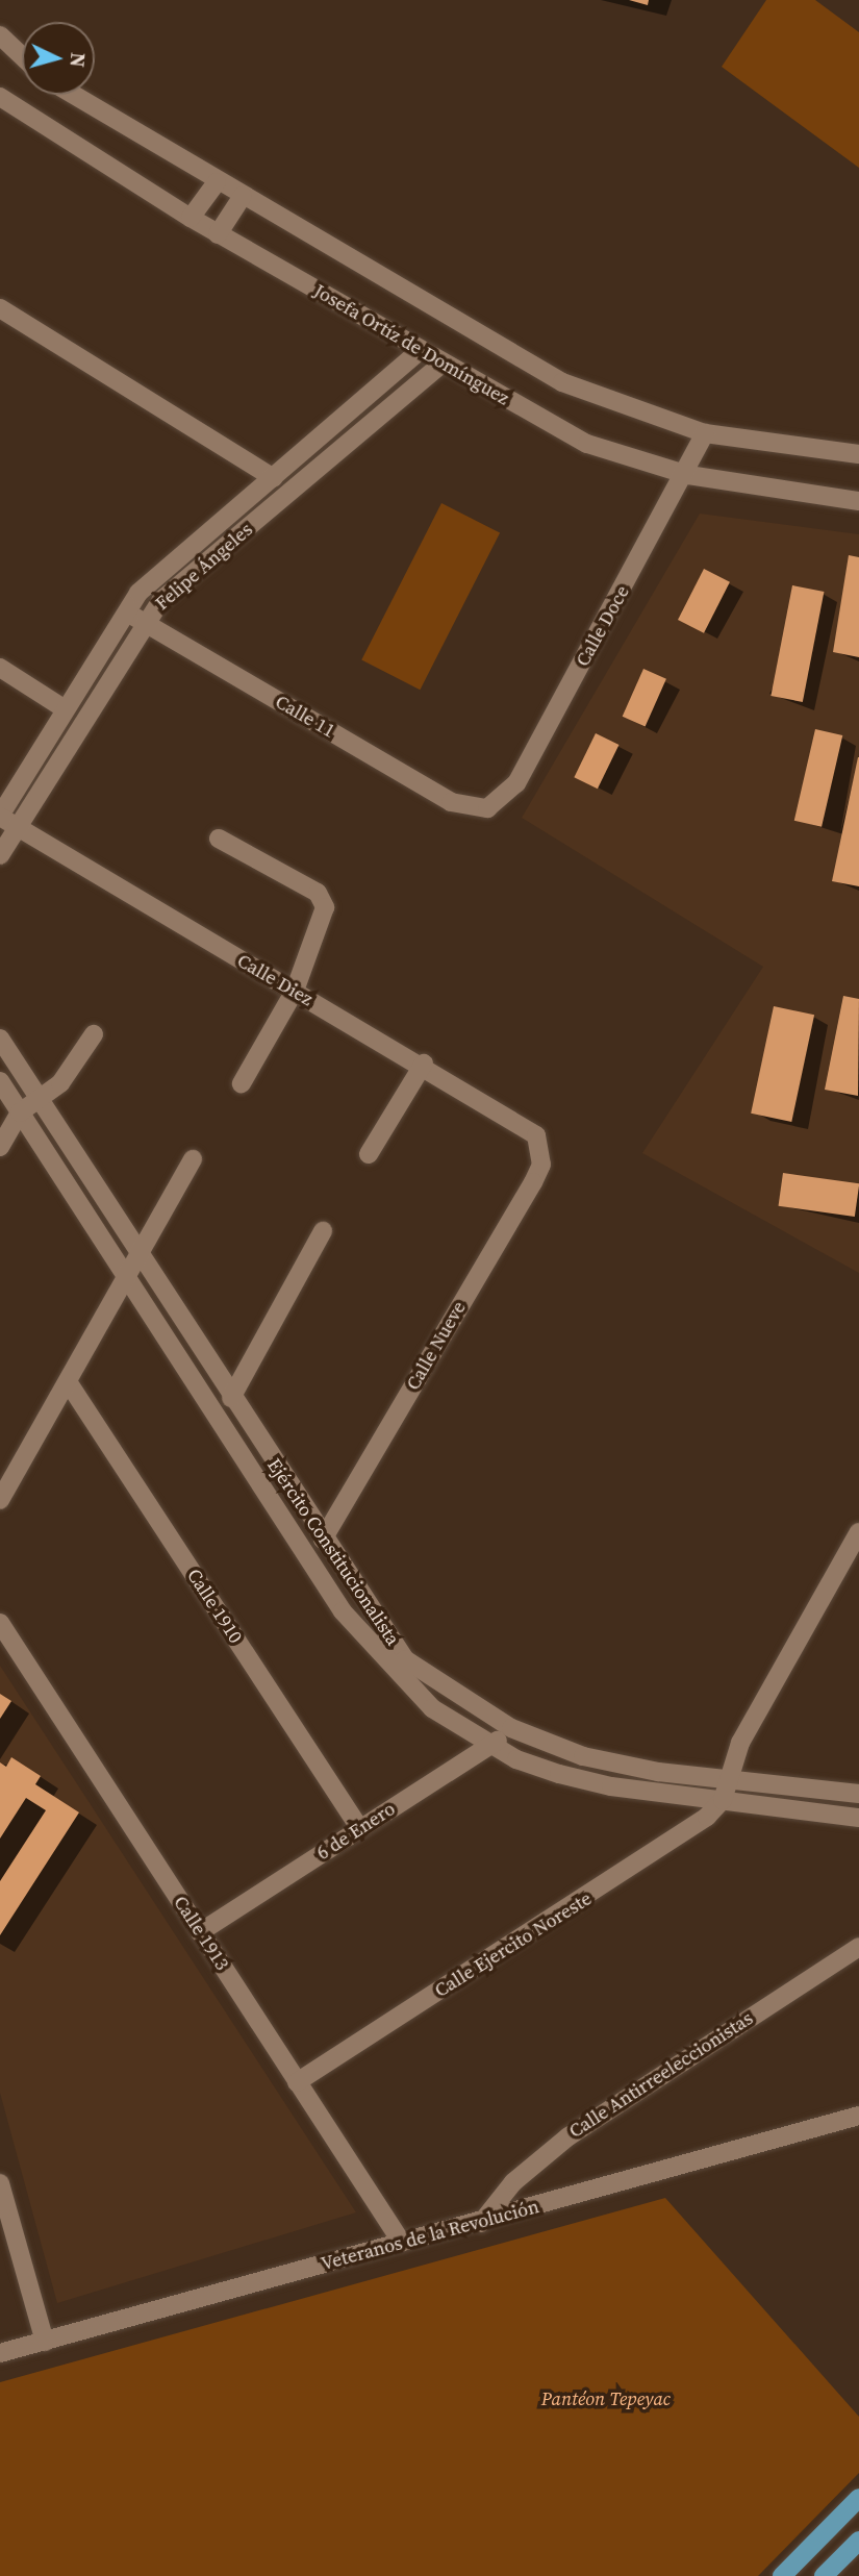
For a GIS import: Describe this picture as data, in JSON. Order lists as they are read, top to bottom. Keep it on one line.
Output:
{"streets":{"street":["Josefa Ortíz de Domínguez","Felipe Ángeles","Calle Doce","Calle 11","Calle Diez","Calle Nueve","Ejército Constitucionalista","Calle 1910","6 de Enero","Calle 1913","Calle Ejercito Noreste","Calle Antirreeleccionistas","Veteranos de la Revolución"]},"crossings":[["Josefa Ortíz de Domínguez","Felipe Ángeles"],["Josefa Ortíz de Domínguez","Calle Doce"],["Felipe Ángeles","Calle 11"],["Felipe Ángeles","Calle Diez"],["Calle Doce","Calle 11"],["Calle Diez","Calle Nueve"],["Calle Nueve","Ejército Constitucionalista"],["Ejército Constitucionalista","6 de Enero"],["Ejército Constitucionalista","Calle Ejercito Noreste"],["Calle 1910","6 de Enero"],["6 de Enero","Calle 1913"],["Calle 1913","Calle Ejercito Noreste"],["Calle 1913","Veteranos de la Revolución"],["Calle Antirreeleccionistas","Veteranos de la Revolución"]],"parks":["Pantéon Tepeyac"],"north":"right"}
